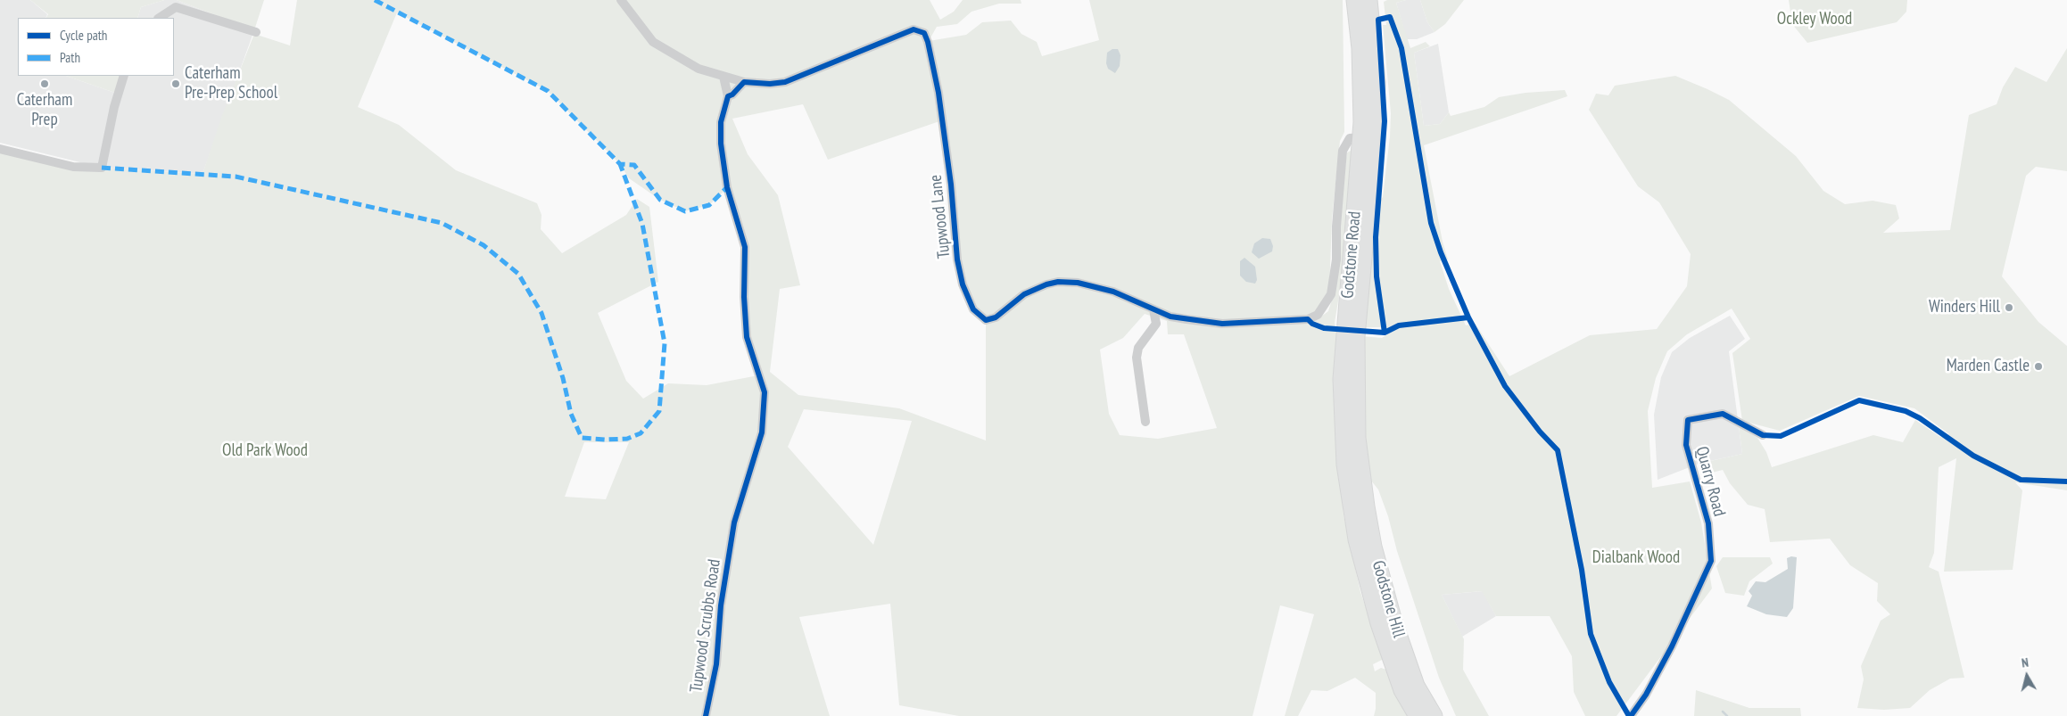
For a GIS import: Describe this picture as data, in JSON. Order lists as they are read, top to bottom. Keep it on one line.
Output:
{"streets":{"highway":["Godstone Road","Godstone Hill"],"street":["Tupwood Lane","Quarry Road","Tupwood Scrubbs Road"]},"crossings":[["Tupwood Lane","Godstone Road"],["Godstone Road","Godstone Hill"]],"parks":["Ockley Wood","Old Park Wood","Dialbank Wood"],"places":["Caterham Prep","Caterham Pre-Prep School","Winders Hill","Marden Castle"],"legend":["Cycle path","Path"],"north":"top"}
